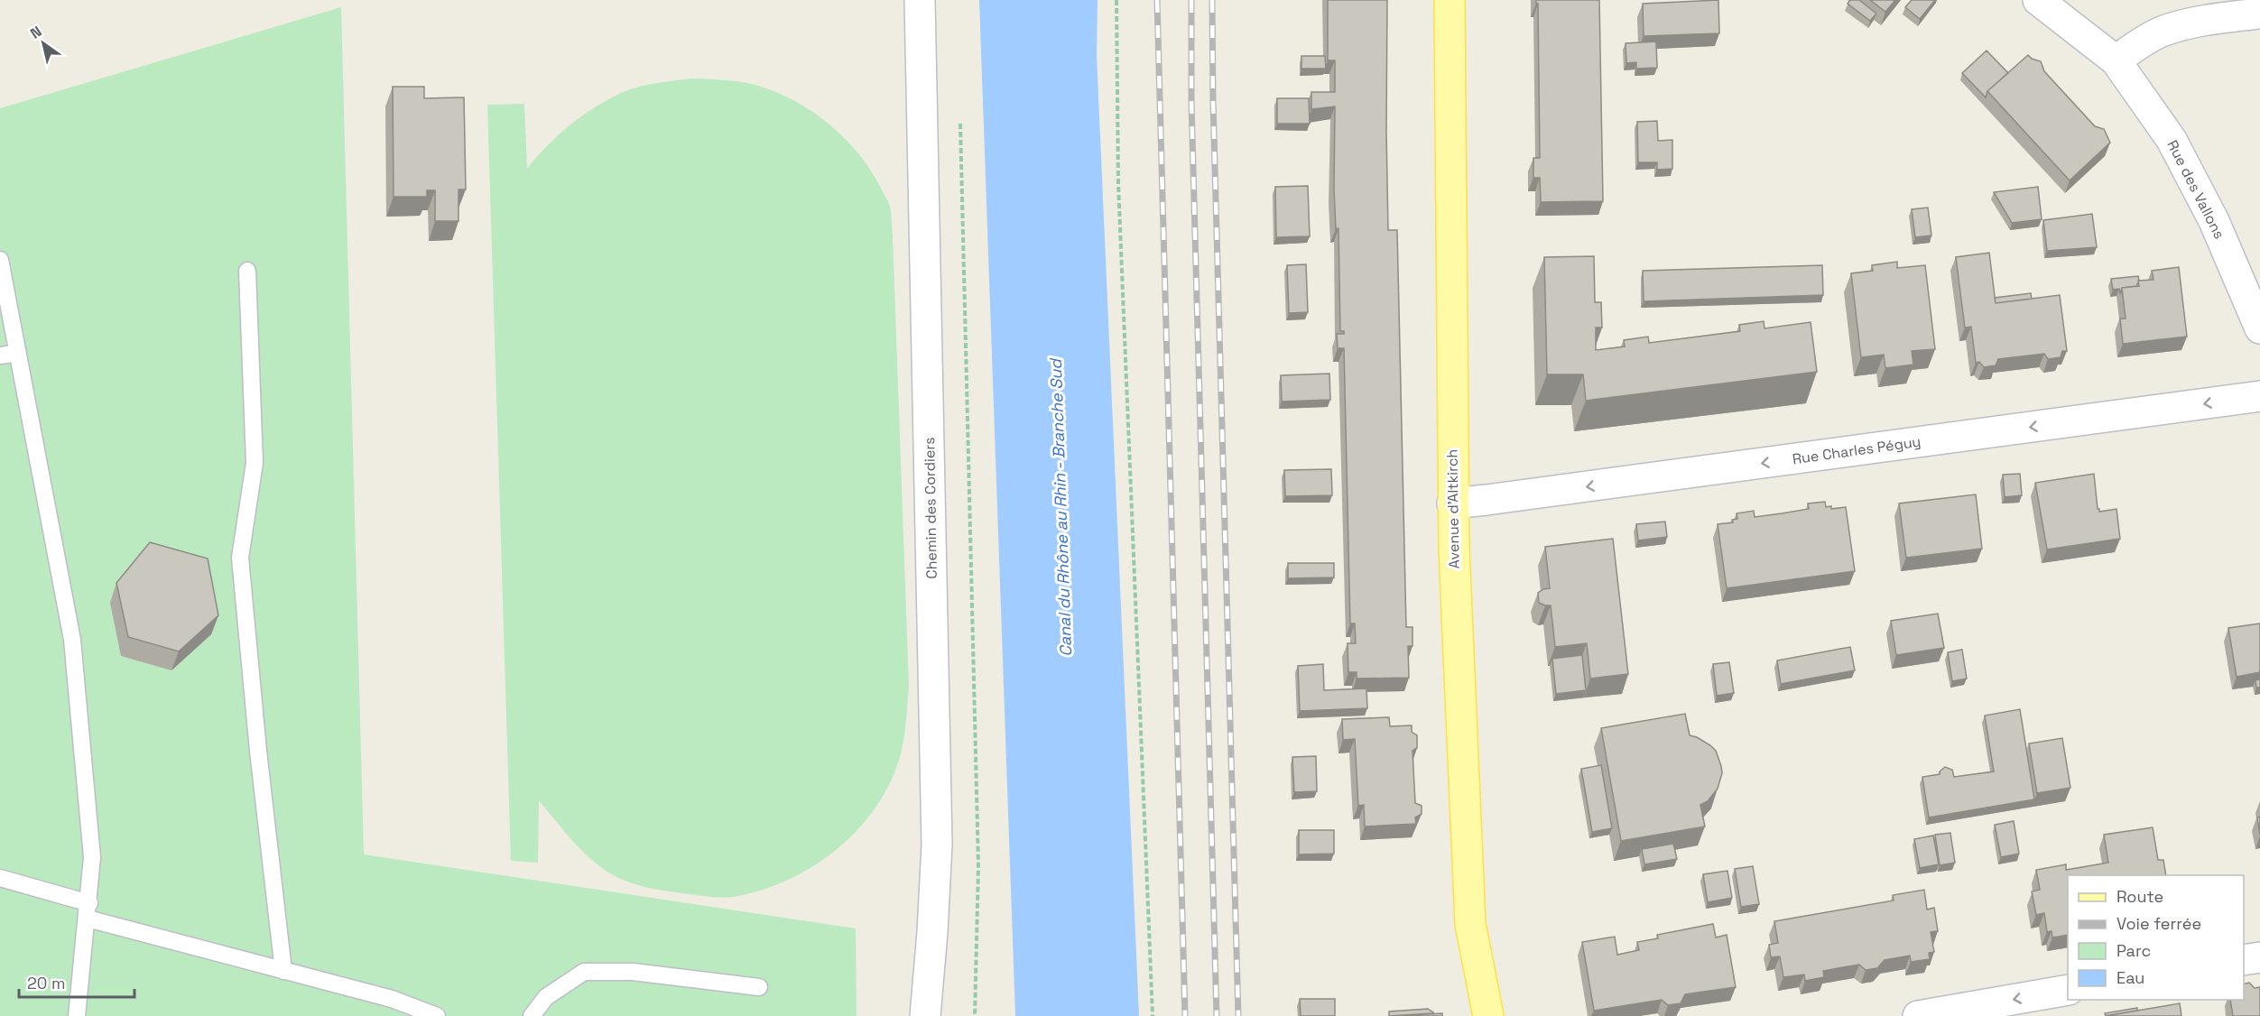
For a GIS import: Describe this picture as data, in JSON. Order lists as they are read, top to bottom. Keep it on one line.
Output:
{"streets":{"main road":["Avenue d'Altkirch"],"street":["Rue des Vallons","Rue Charles Péguy","Chemin des Cordiers"]},"crossings":[["Rue Charles Péguy","Avenue d'Altkirch"]],"one_way":["Rue Charles Péguy"],"water":["Canal du Rhône au Rhin - Branche Sud"],"legend":["Route","Voie ferrée","Parc","Eau"],"scale_bar":"20 m","north":"top left"}
